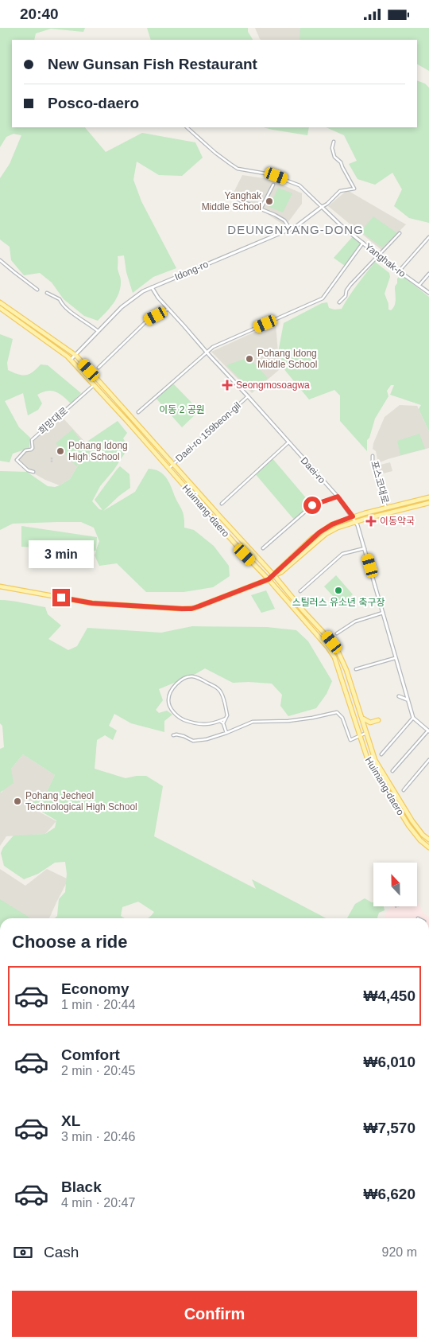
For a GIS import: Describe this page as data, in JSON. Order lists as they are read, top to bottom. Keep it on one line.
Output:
{"streets":{"main road":["Huimang-daero"],"street":["Yanghak-ro","Idong-ro","희망대로","Daei-ro 159beon-gil","Daei-ro","포스코대로"]},"crossings":[["Yanghak-ro","Idong-ro"],["Idong-ro","Daei-ro"],["Idong-ro","Huimang-daero"],["희망대로","Huimang-daero"],["Daei-ro 159beon-gil","Daei-ro"],["Daei-ro 159beon-gil","Huimang-daero"]],"districts":["DEUNGNYANG-DONG"],"parks":["이동 2 공원"],"places":{"other":["Yanghak Middle School","Pohang Idong Middle School","Pohang Idong High School","스틸러스 유소년 축구장","Pohang Jecheol Technological High School"],"health":["Seongmosoagwa","이동약국"]},"north":"top","page":{"status":"20:40","banner":["New Gunsan Fish Restaurant","Posco-daero"],"bubble":"3 min","heading":"Choose a ride","list":[{"name":"Economy","note":"1 min · 20:44","value":"₩4,450"},{"name":"Comfort","note":"2 min · 20:45","value":"₩6,010"},{"name":"XL","note":"3 min · 20:46","value":"₩7,570"},{"name":"Black","note":"4 min · 20:47","value":"₩6,620"}],"pay":["Cash","920 m"],"buttons":"Confirm"}}
